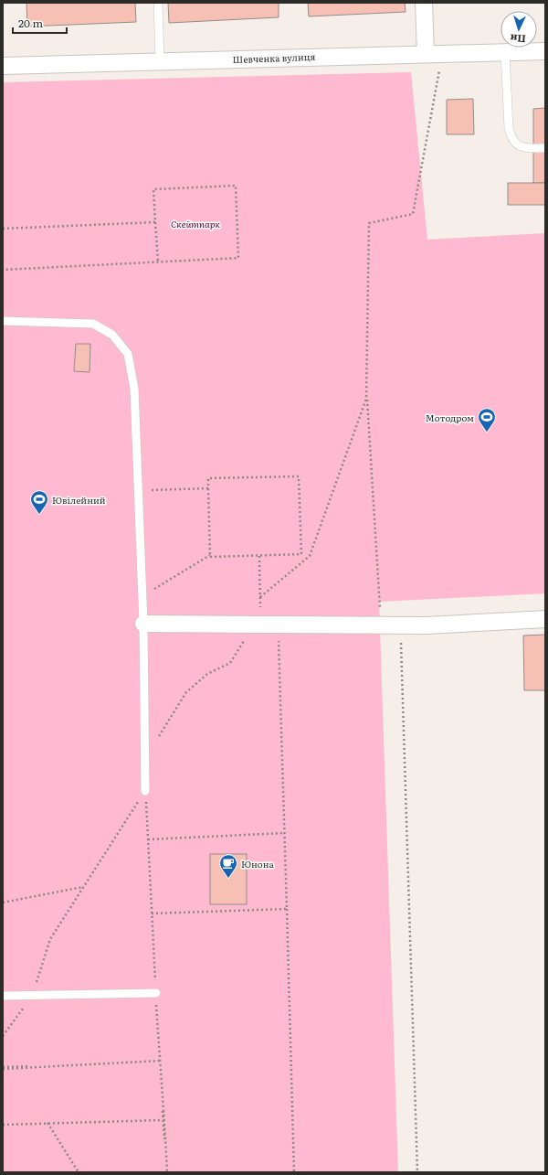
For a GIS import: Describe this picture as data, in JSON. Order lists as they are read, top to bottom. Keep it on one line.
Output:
{"streets":{"street":["Шевченка вулиця"]},"parks":["Скейтпарк"],"places":{"sports":["Мотодром","Ювілейний"],"cafe":["Юнона"]},"scale_bar":"20 m","north":"bottom"}
